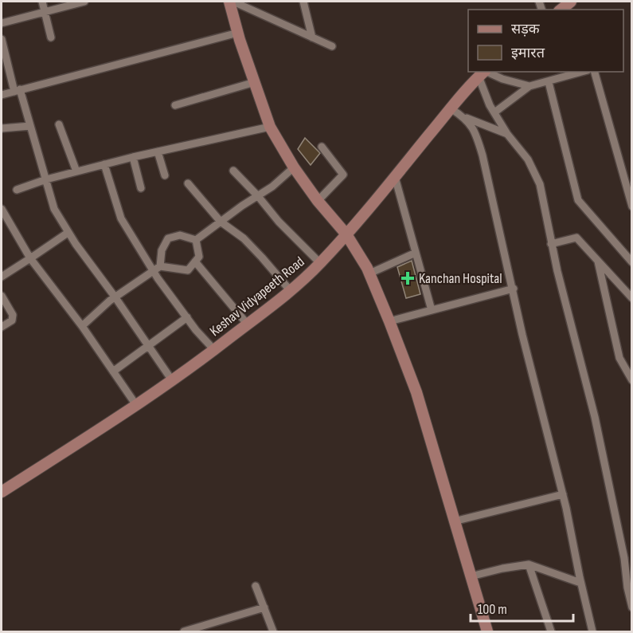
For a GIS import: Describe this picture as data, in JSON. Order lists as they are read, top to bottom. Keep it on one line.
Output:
{"streets":{"street":["Keshav Vidyapeeth Road"]},"places":{"health":["Kanchan Hospital"]},"legend":["सड़क","इमारत"],"scale_bar":"100 m"}
